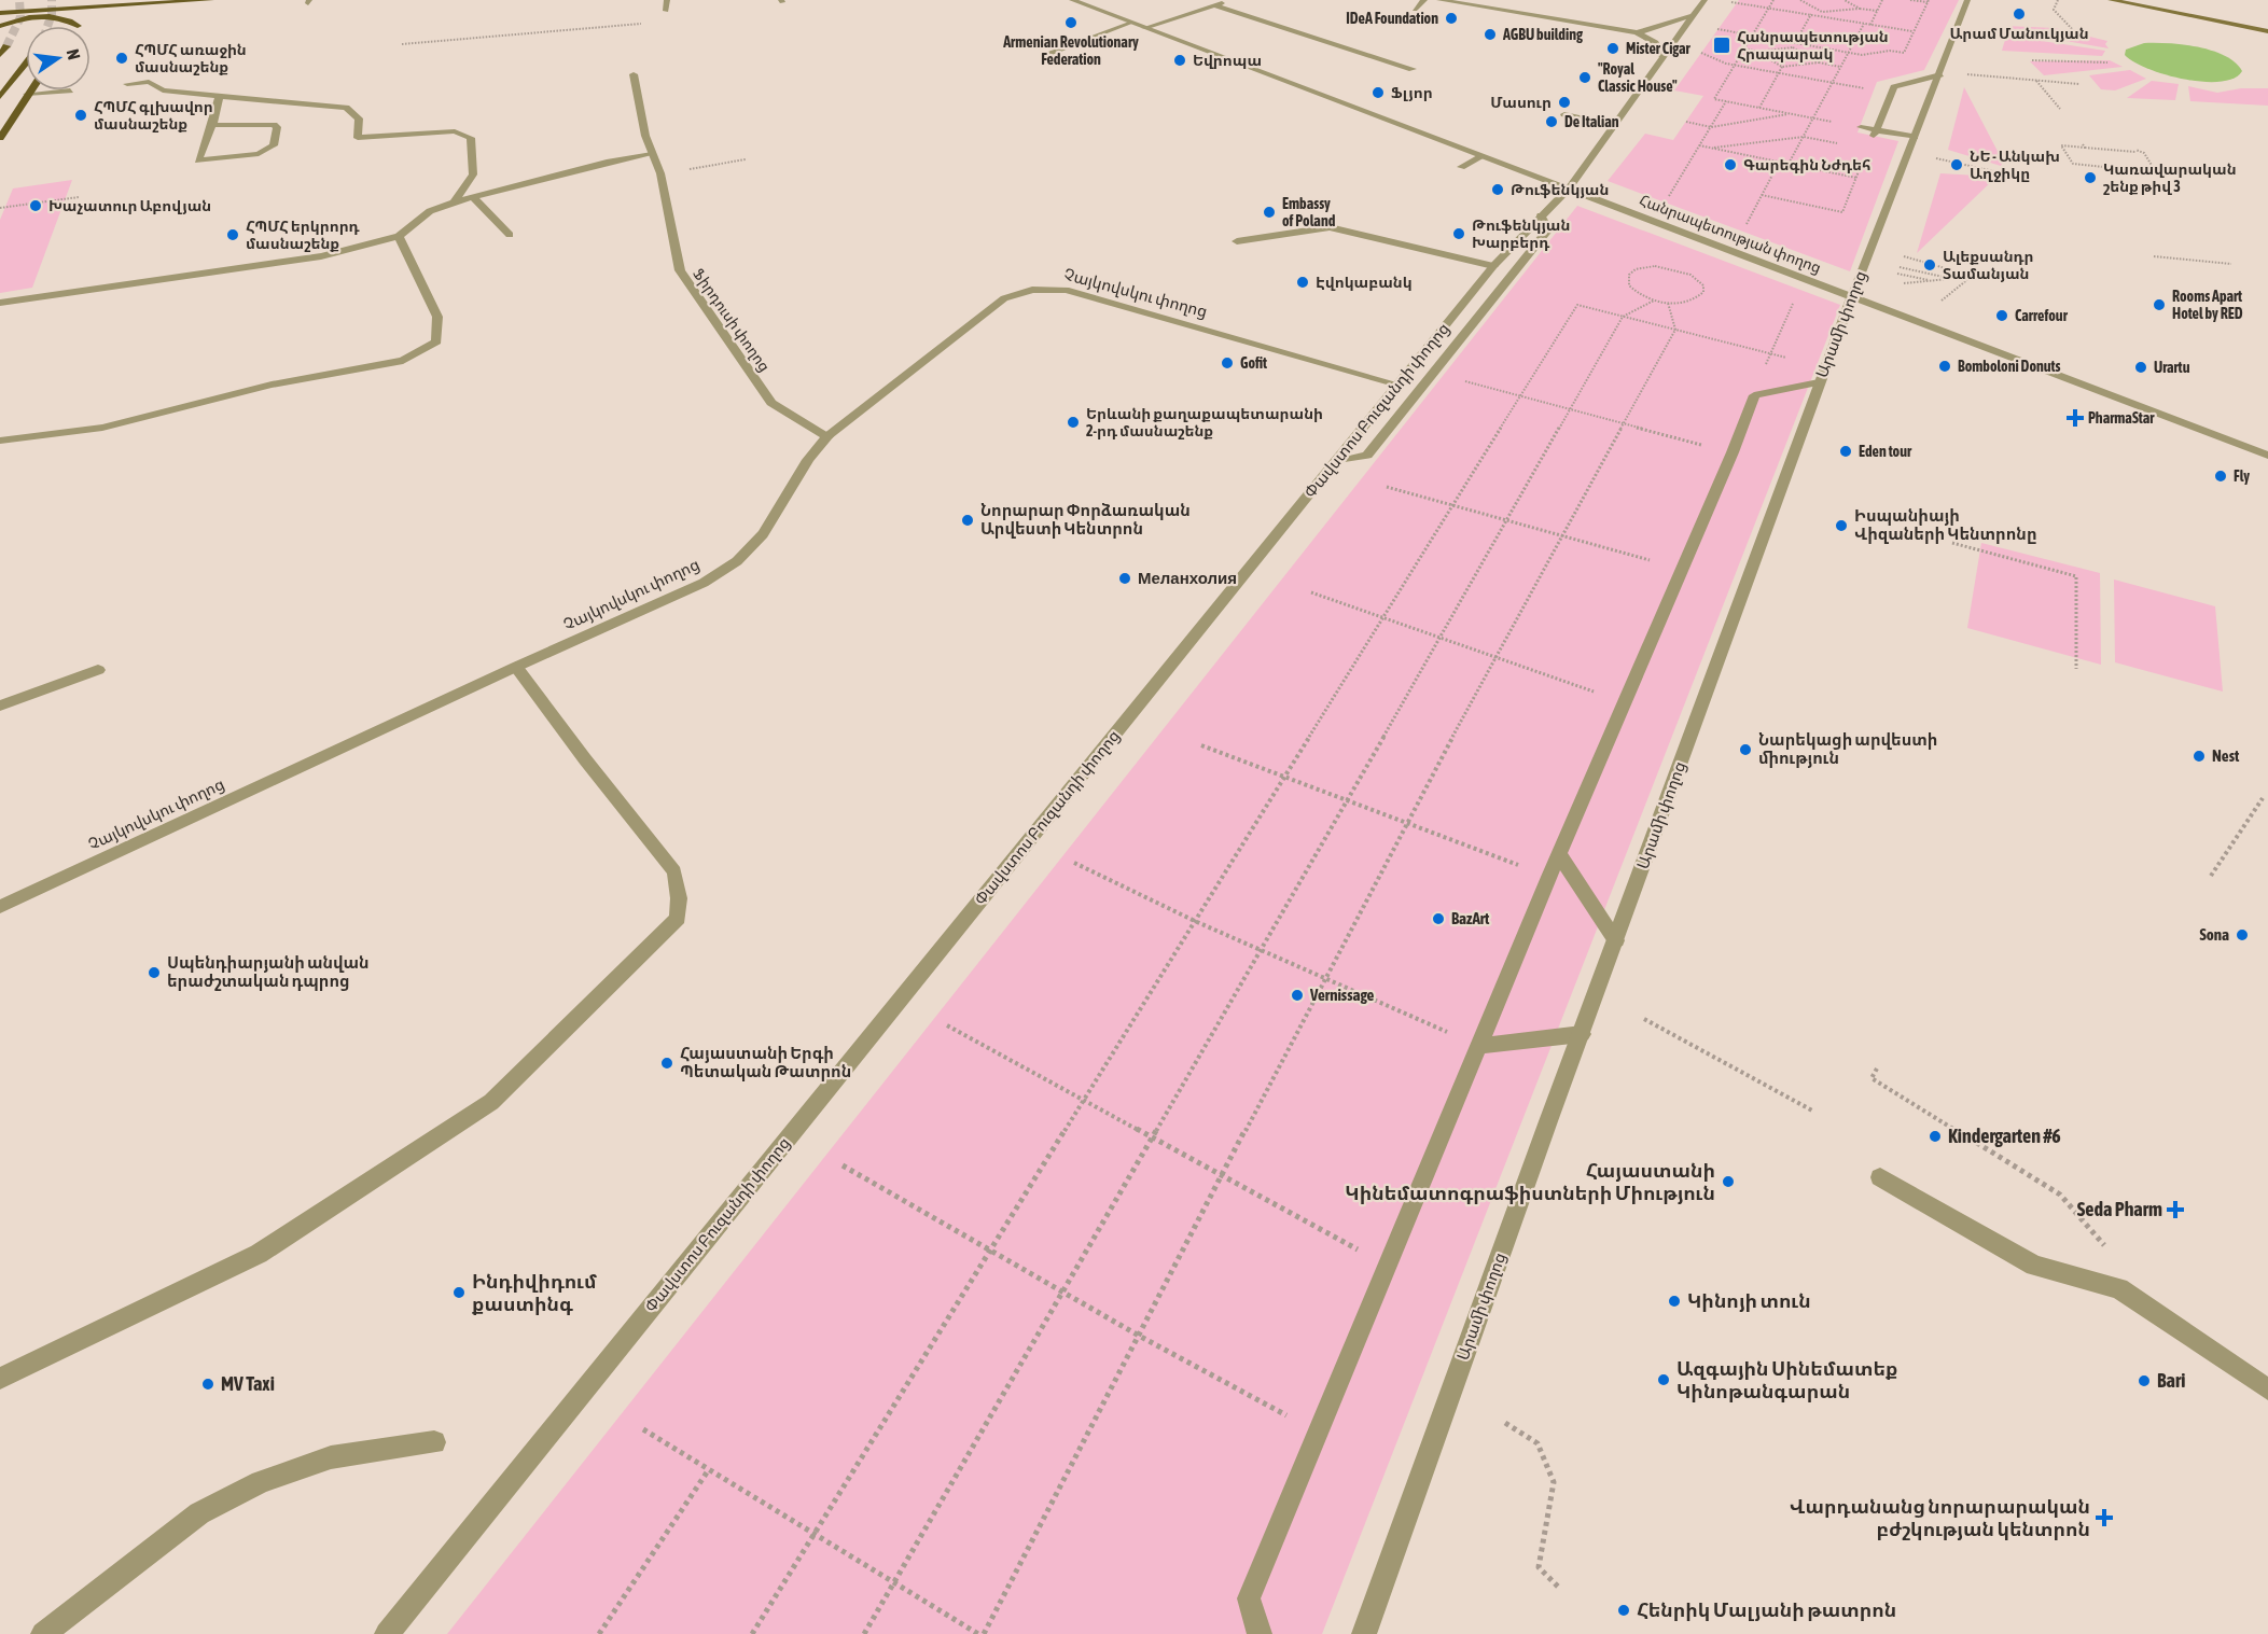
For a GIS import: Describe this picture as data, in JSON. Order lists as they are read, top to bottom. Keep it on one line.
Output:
{"streets":{"street":["Հանրապետության փողոց","Չայկովսկու փողոց","Ֆիրդուսի փողոց","Արամի փողոց","Փավստոս Բուզանդի փողոց"]},"crossings":[["Հանրապետության փողոց","Արամի փողոց"],["Հանրապետության փողոց","Փավստոս Բուզանդի փողոց"],["Չայկովսկու փողոց","Ֆիրդուսի փողոց"],["Չայկովսկու փողոց","Փավստոս Բուզանդի փողոց"]],"places":{"other":["Արամ Մանուկյան","IDeA Foundation","Armenian Revolutionary Federation","AGBU building","Mister Cigar","ՀՊՄՀ առաջին մասնաշենք","Եվրոպա","\"Royal Classic House\"","Ֆլյոր","Մասուր","ՀՊՄՀ գլխավոր մասնաշենք","De Italian","Գարեգին Նժդեհ","ՆԵ - Անկախ Աղջիկը","Կառավարական շենք թիվ 3","Թուֆենկյան","Խաչատուր Աբովյան","Embassy of Poland","Թուֆենկյան Խարբերդ","ՀՊՄՀ երկրորդ մասնաշենք","Ալեքսանդր Տամանյան","Էվոկաբանկ","Rooms Apart Hotel by RED","Carrefour","Gofit","Bomboloni Donuts","Urartu","Երևանի քաղաքապետարանի 2-րդ մասնաշենք","Eden tour","Fly","Նորարար Փորձառական Արվեստի Կենտրոն","Իսպանիայի Վիզաների Կենտրոնը","Меланхолия","Նարեկացի արվեստի միություն","Nest","BazArt","Sona","Սպենդիարյանի անվան երաժշտական դպրոց","Vernissage","Հայաստանի Երգի Պետական Թատրոն","Kindergarten #6","Հայաստանի Կինեմատոգրաֆիստների Միություն","Ինդիվիդում քաստինգ","Կինոյի տուն","Ազգային Սինեմատեք Կինոթանգարան","Bari","MV Taxi","Հենրիկ Մալյանի թատրոն"],"transit":["Հանրապետության Հրապարակ"],"health":["PharmaStar","Seda Pharm","Վարդանանց նորարարական բժշկության կենտրոն"]},"north":"right"}
